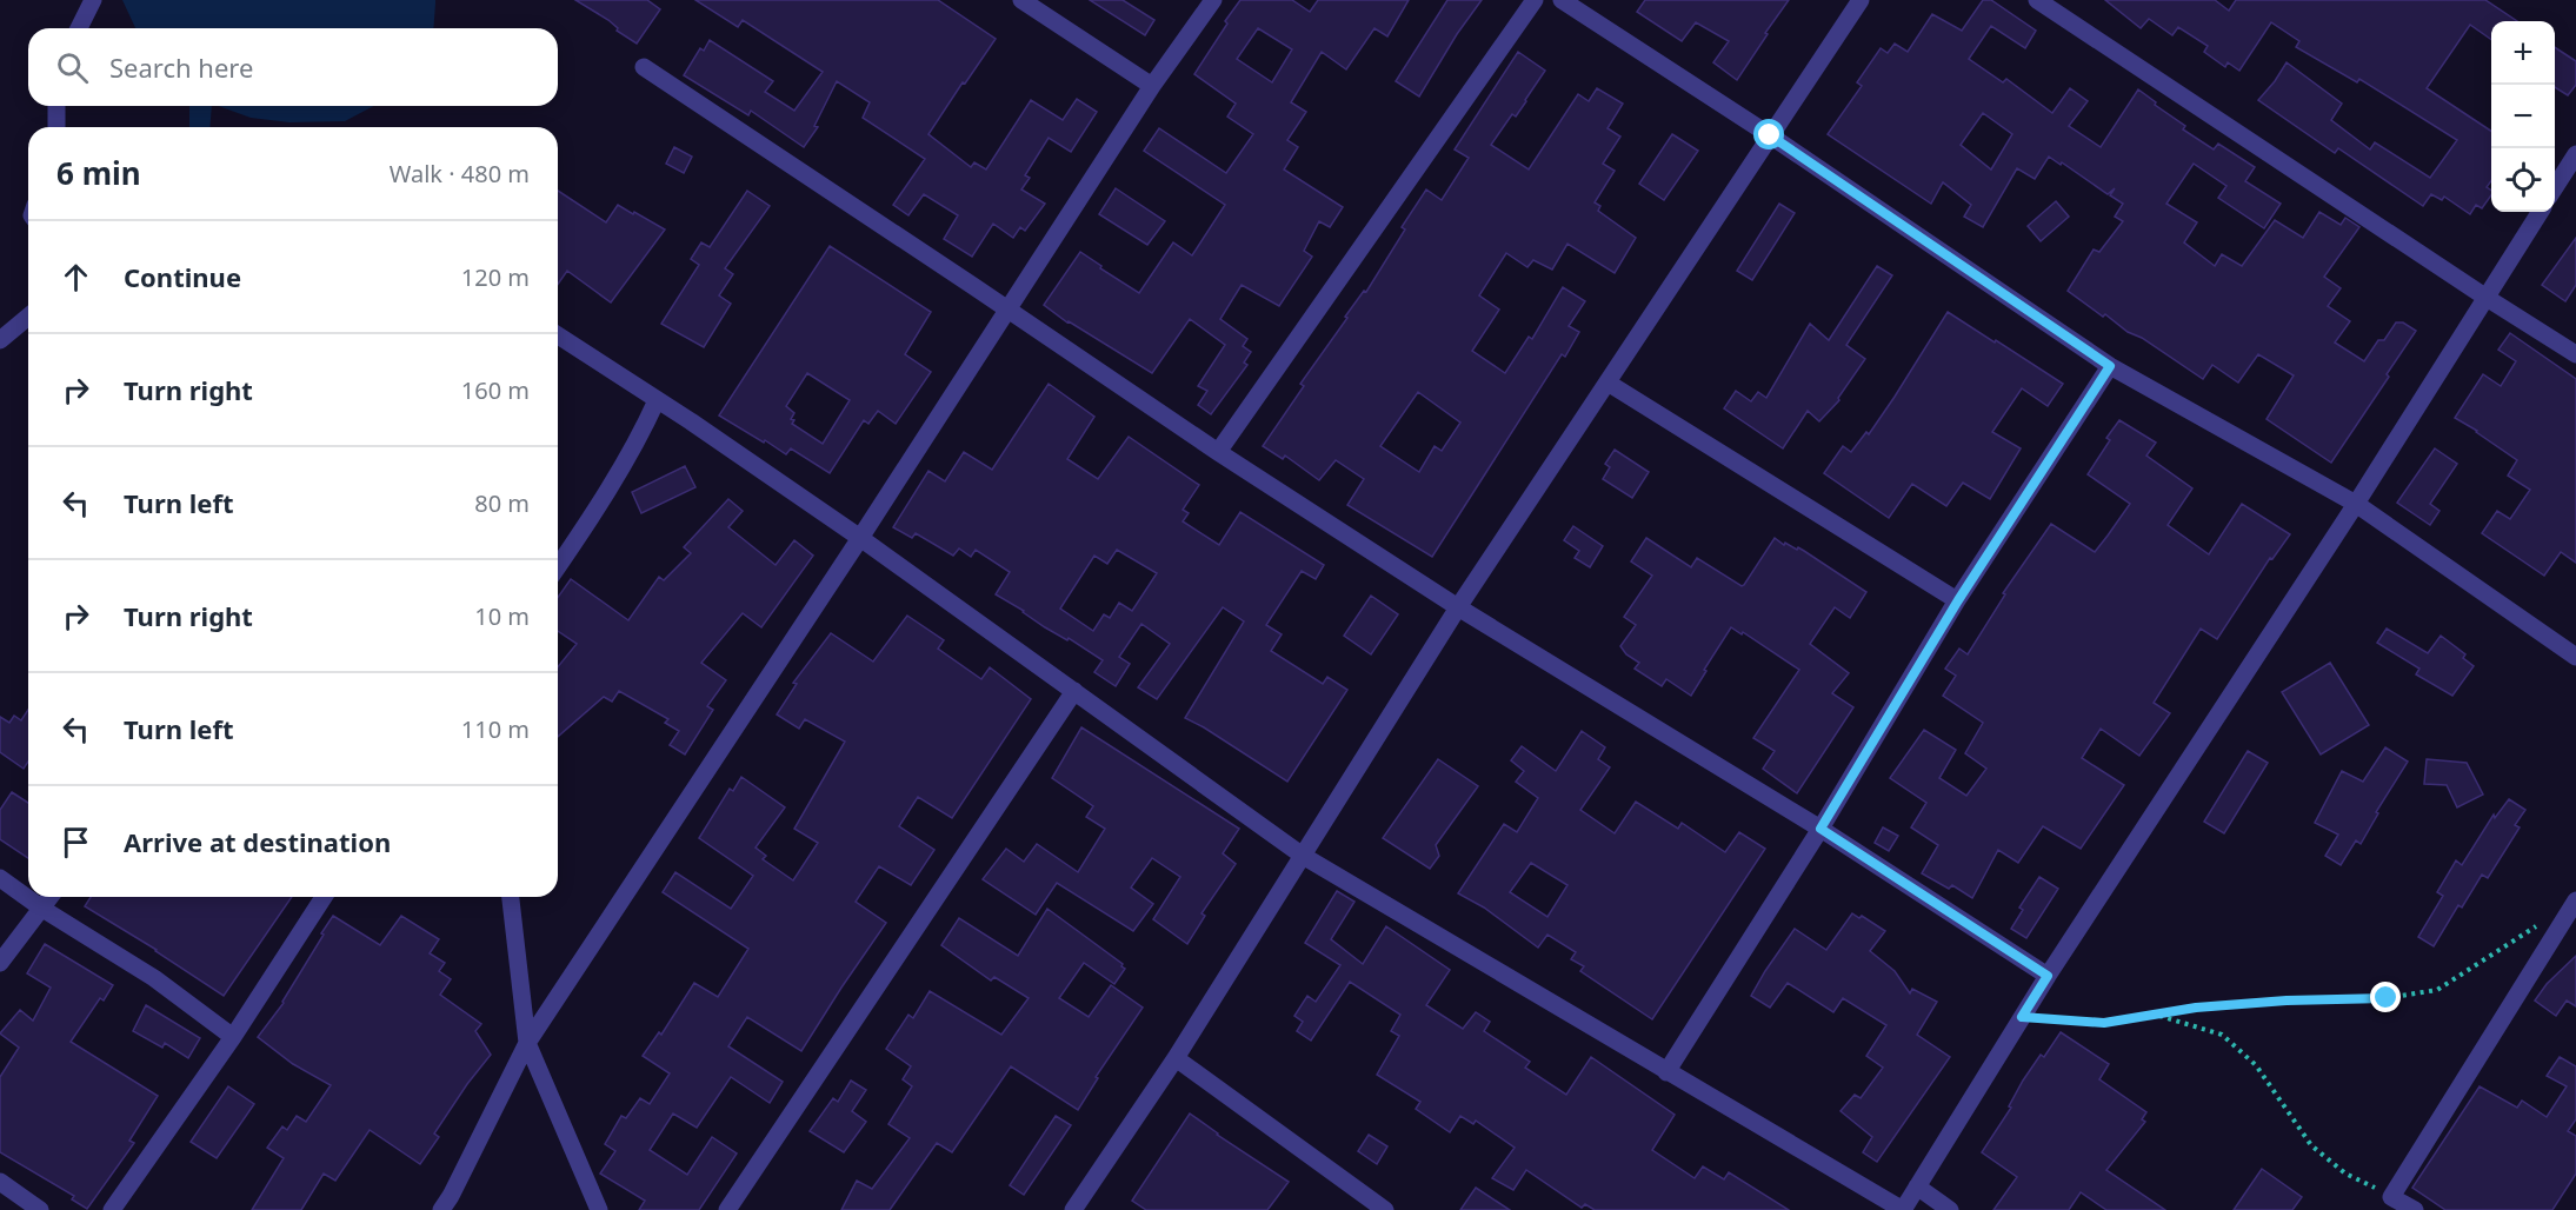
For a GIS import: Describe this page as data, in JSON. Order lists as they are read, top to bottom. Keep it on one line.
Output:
{"page":{"map_buttons":["+","−"],"search":"Search here","heading":["6 min","Walk · 480 m"],"list":[["Continue","120 m"],["Turn right","160 m"],["Turn left","80 m"],["Turn right","10 m"],["Turn left","110 m"],"Arrive at destination"]}}
